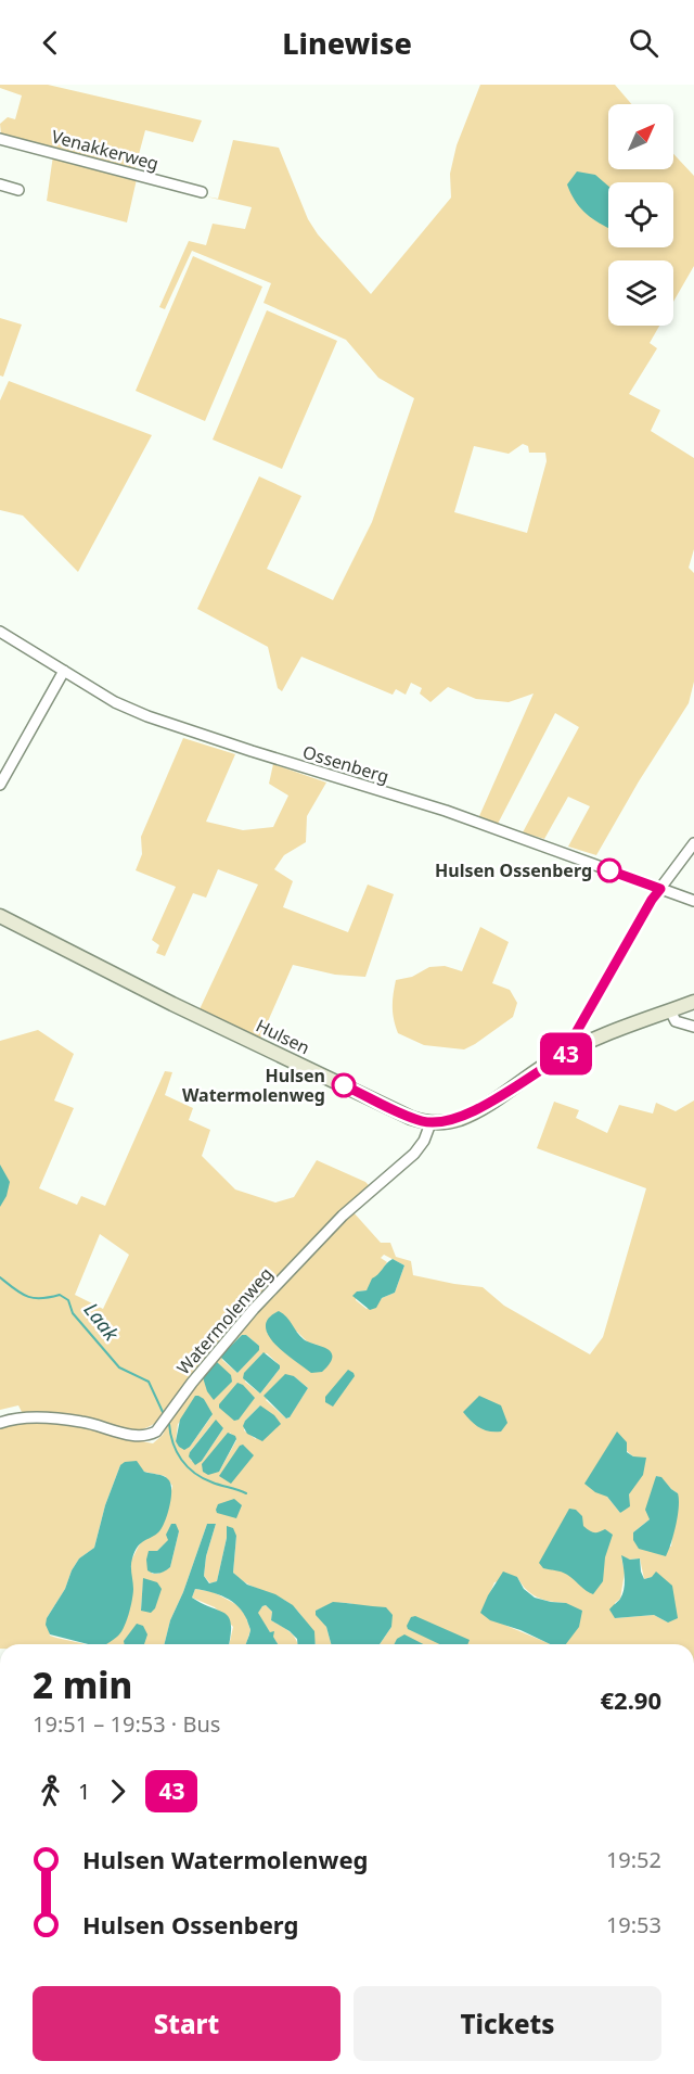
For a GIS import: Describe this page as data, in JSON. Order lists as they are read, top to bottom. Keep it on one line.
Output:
{"streets":{"street":["Venakkerweg","Ossenberg","Hulsen","Watermolenweg"]},"crossings":[["Hulsen","Watermolenweg"]],"water":["Laak"],"places":["Hulsen Ossenberg","Hulsen Watermolenweg"],"lines":["bus line 43"],"north":"top right","page":{"header":"Linewise","on_map":"43","heading":["2 min","19:51 – 19:53 · Bus","€2.90"],"legs":["1","43"],"list":[{"name":"Hulsen Watermolenweg","value":"19:52"},{"name":"Hulsen Ossenberg","value":"19:53"}],"buttons":["Start","Tickets"]}}
